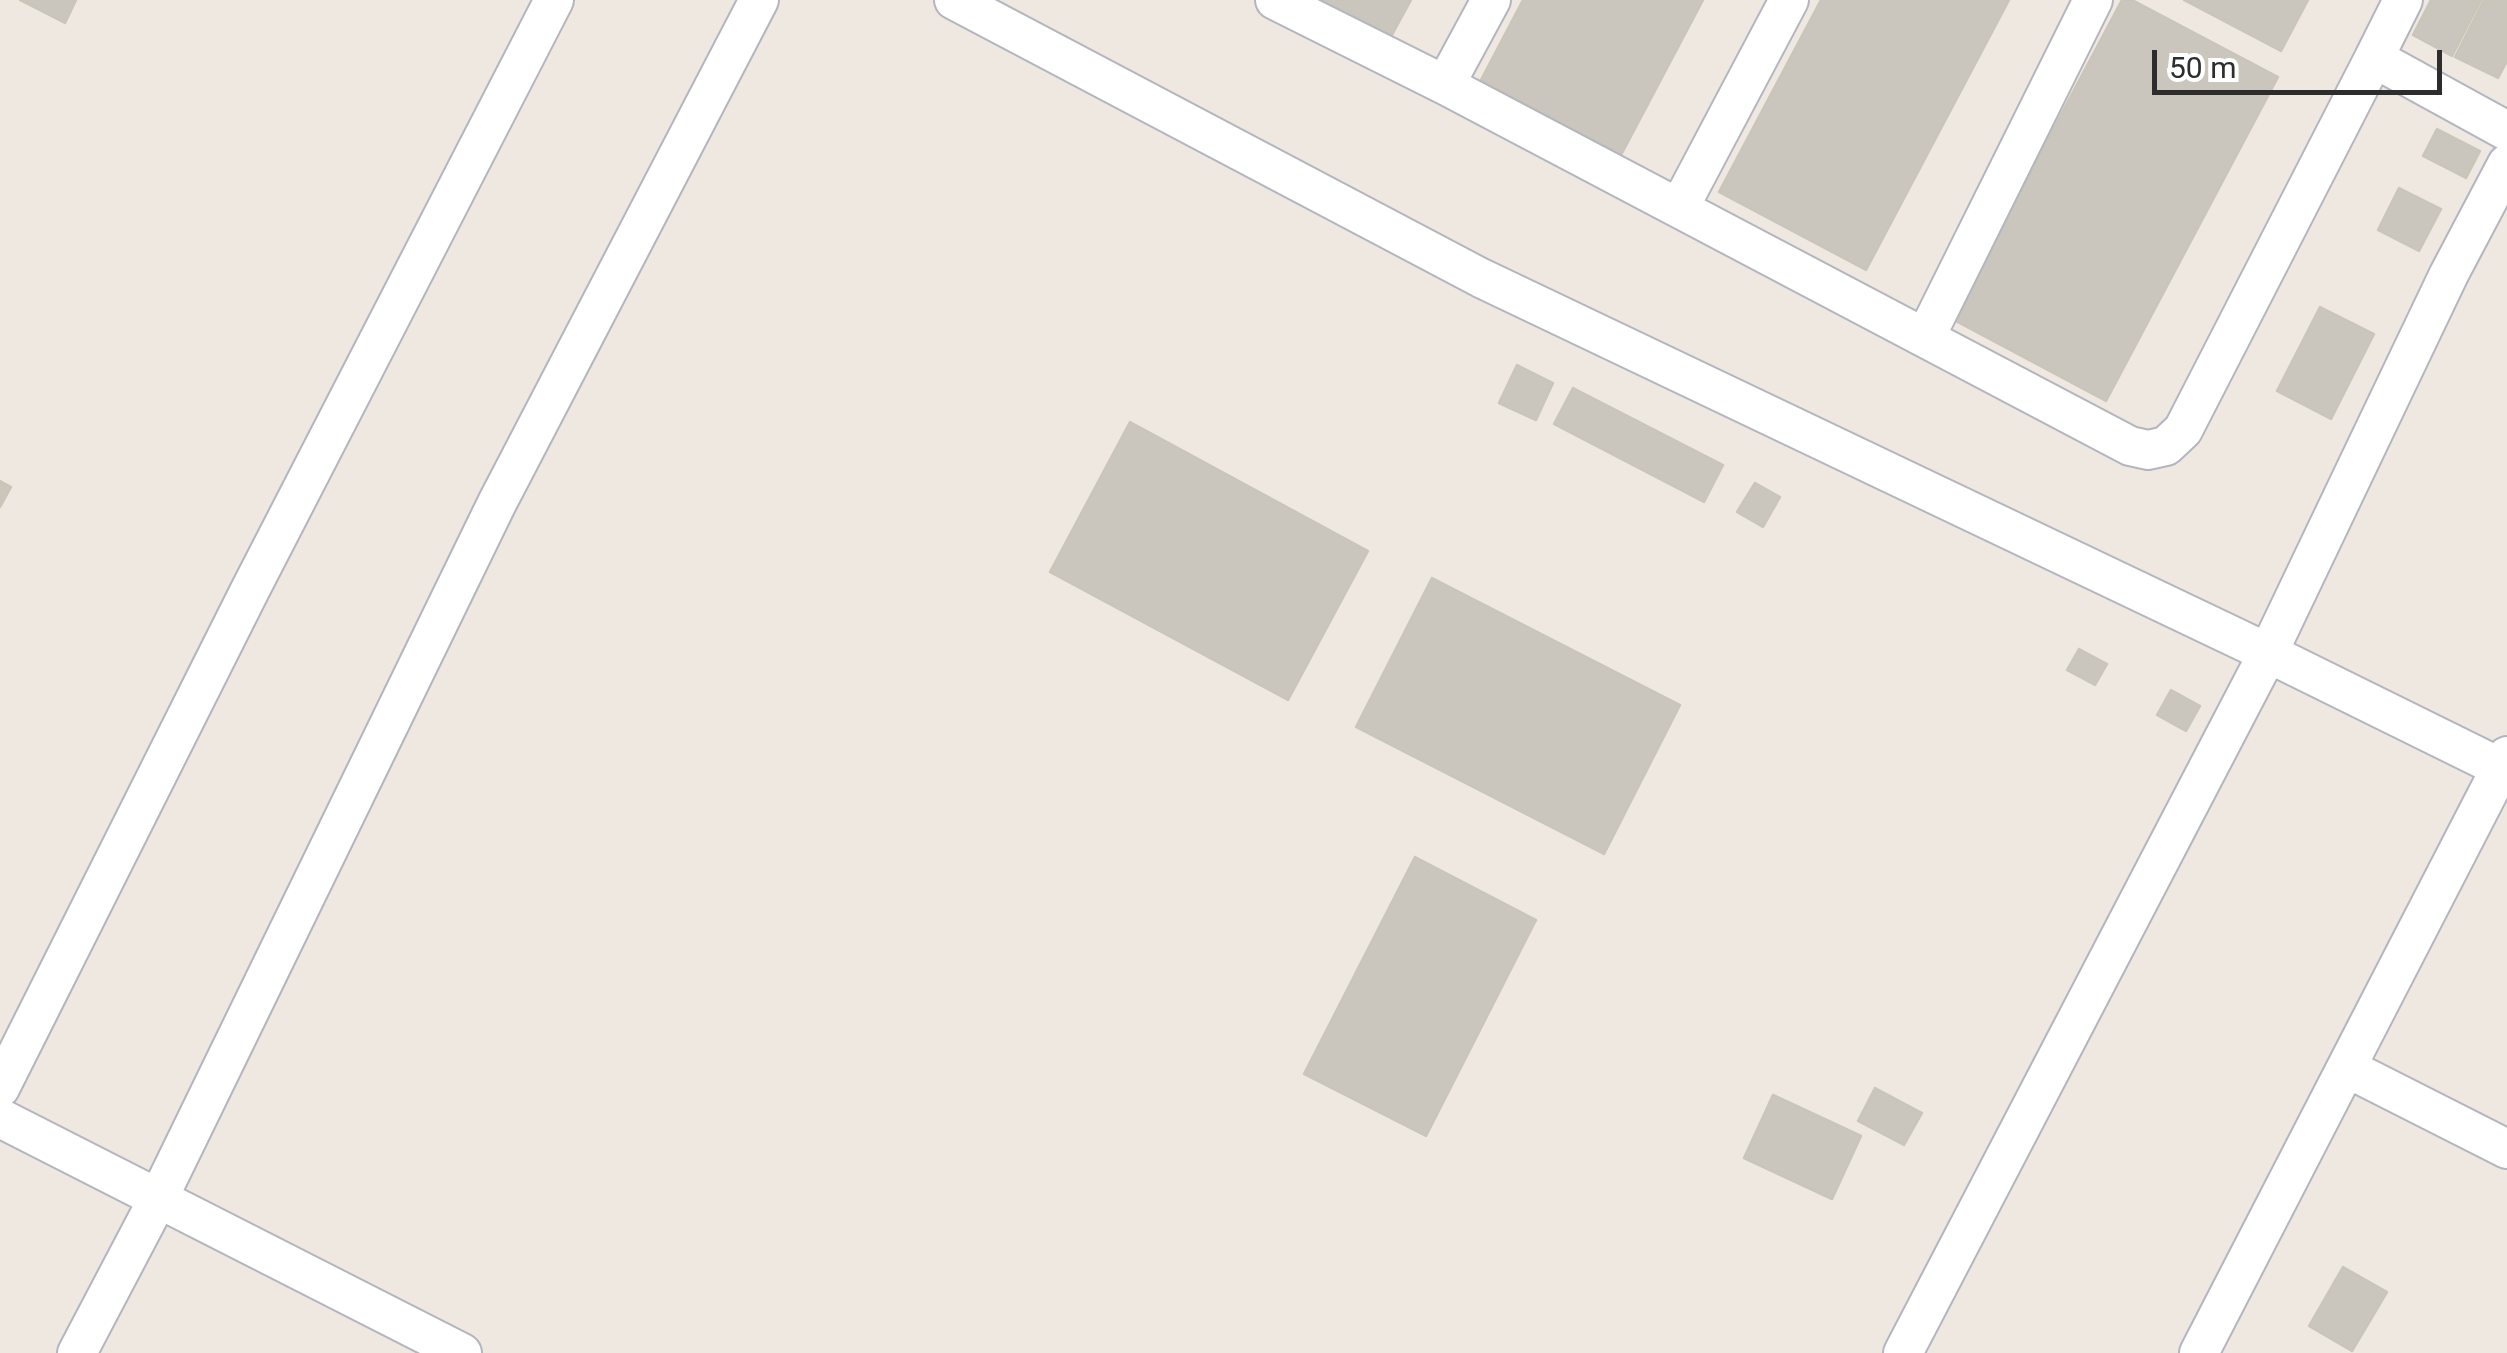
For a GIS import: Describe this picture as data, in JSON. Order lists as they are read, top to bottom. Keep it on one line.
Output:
{"scale_bar":"50 m"}
